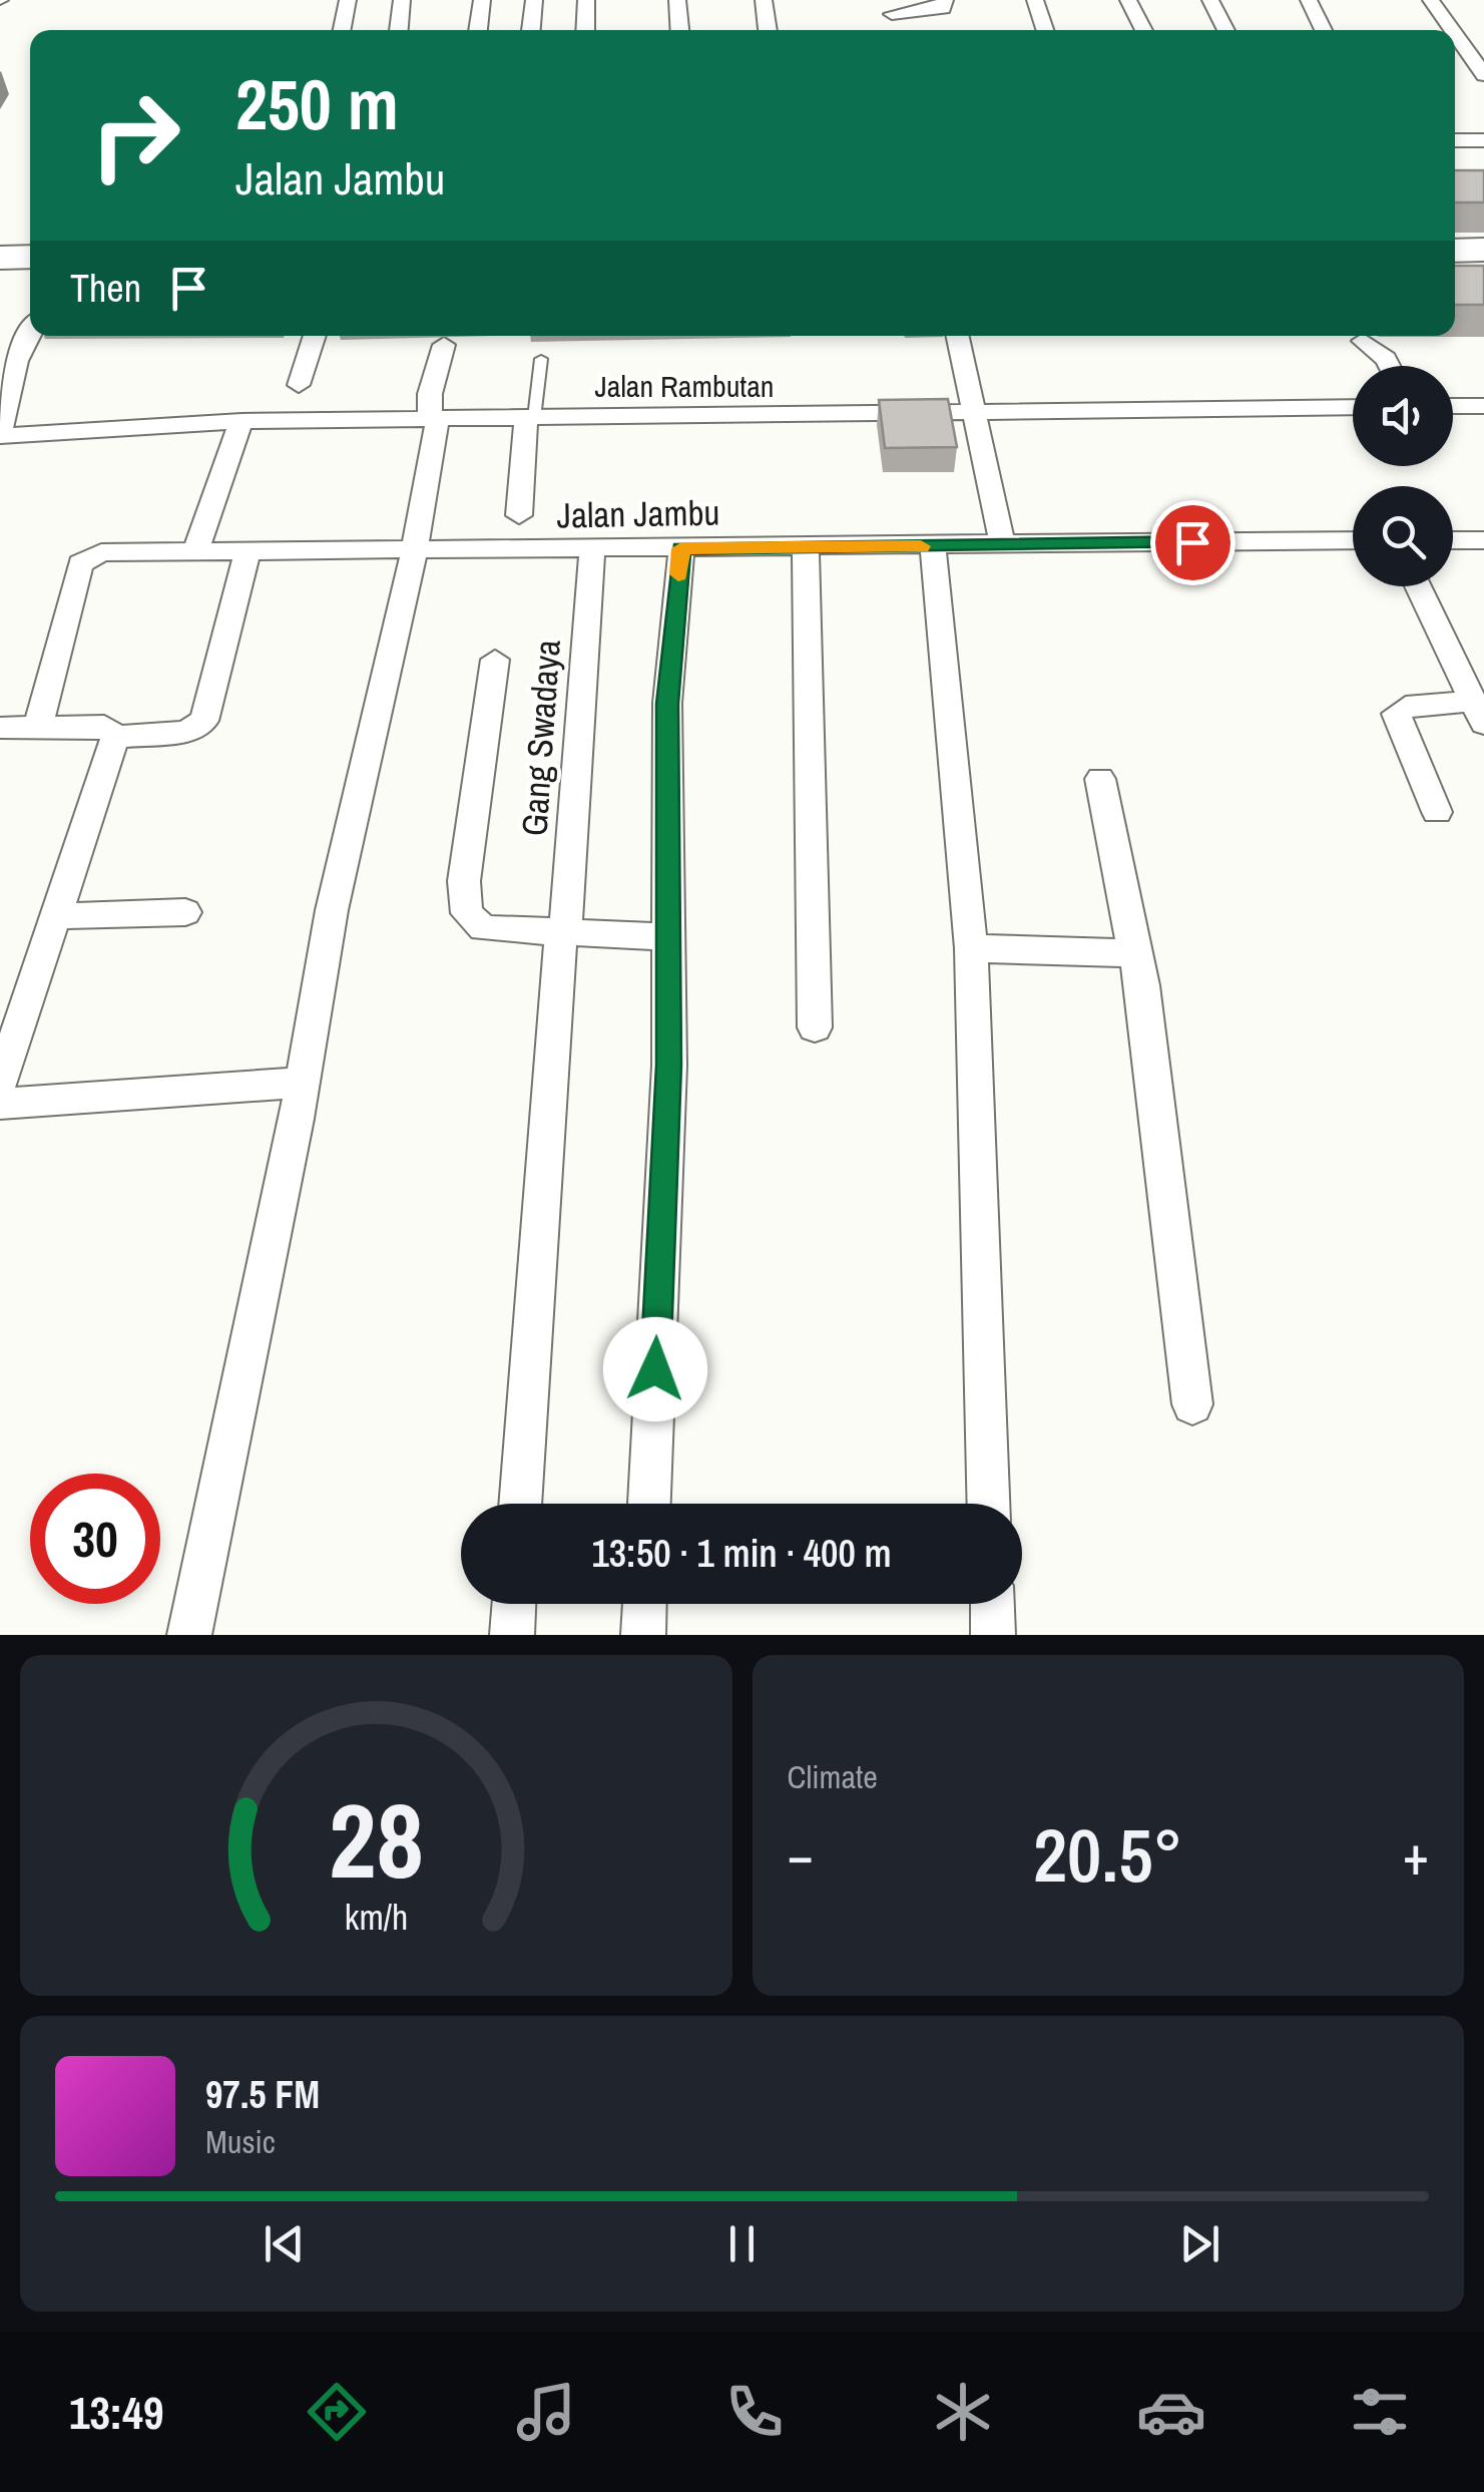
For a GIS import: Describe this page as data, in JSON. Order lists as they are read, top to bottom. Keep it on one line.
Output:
{"streets":{"street":["Jalan Rambutan","Jalan Jambu","Gang Swadaya"]},"crossings":[["Jalan Jambu","Gang Swadaya"]],"page":{"turn":["250 m","Jalan Jambu"],"then":"Then","limit":"30","trip":"13:50 · 1 min · 400 m","tile":"Climate","heat":["−","20.5°","+"],"song":["97.5 FM","Music"],"tabs":"13:49","gauge":["28","km/h"]}}
